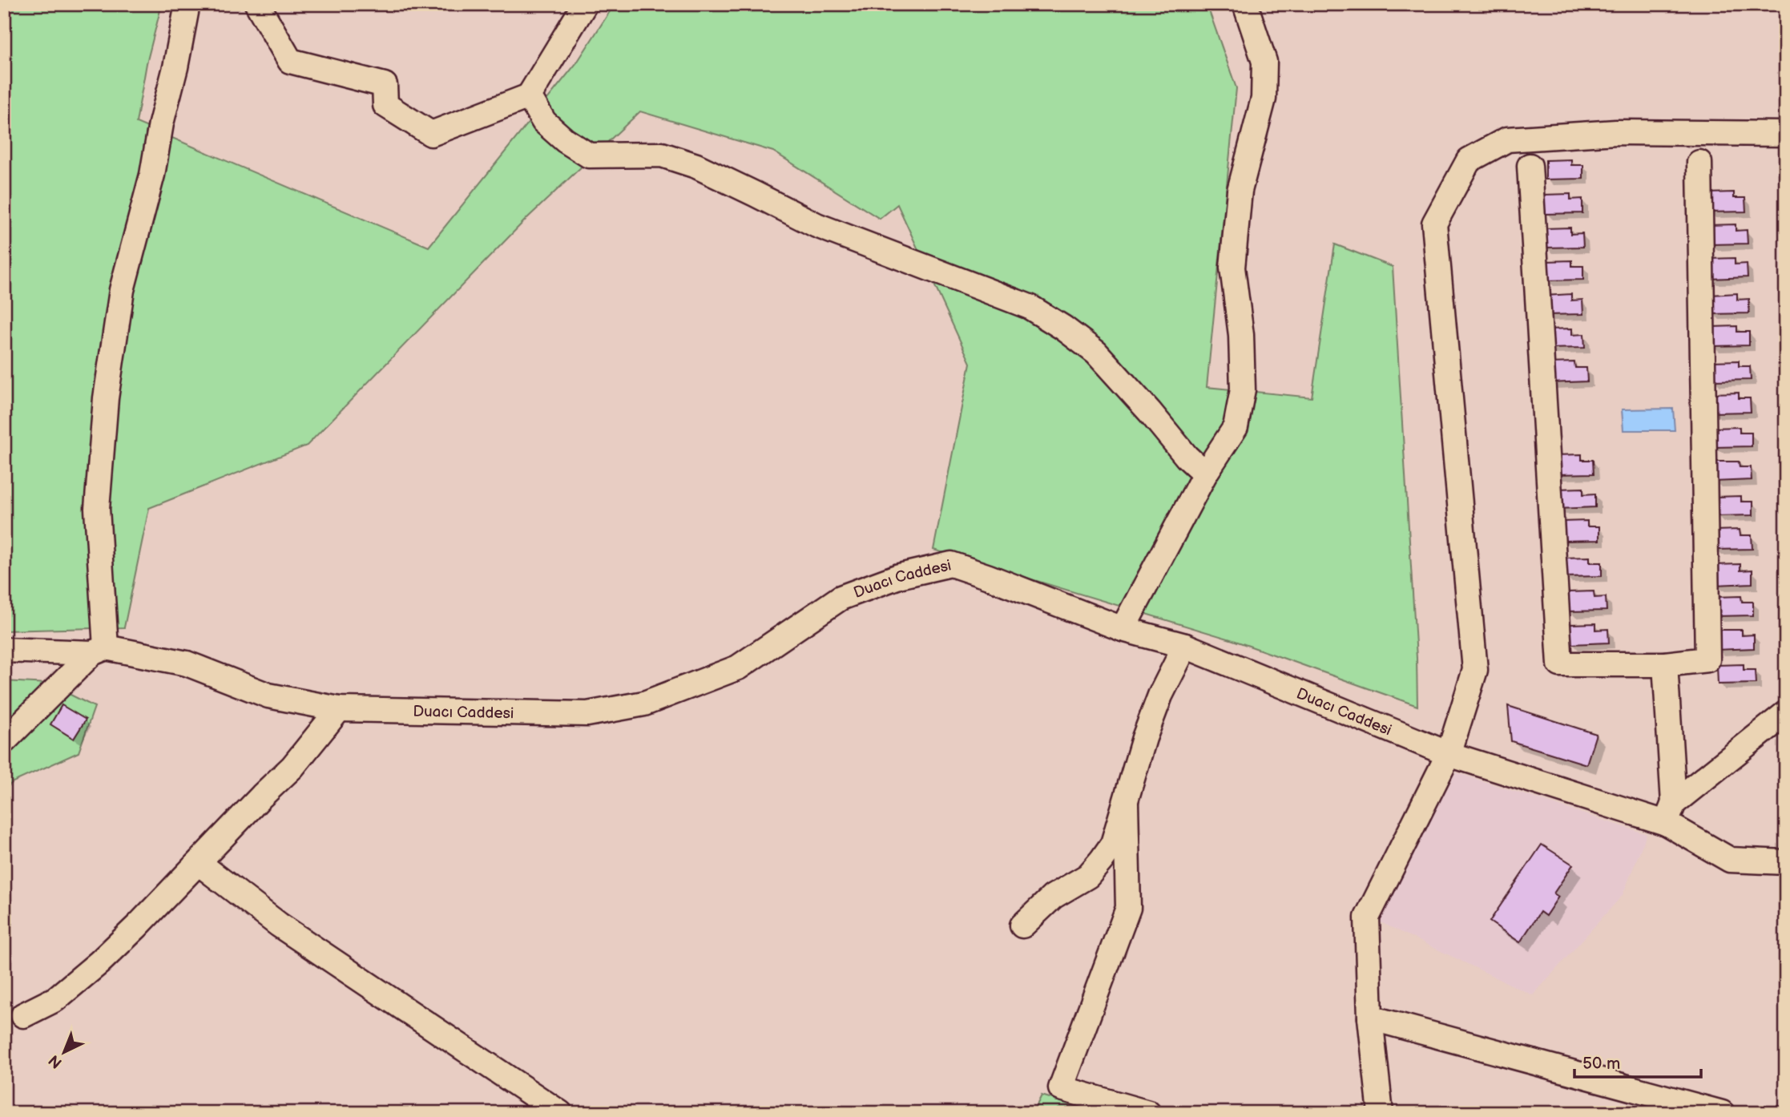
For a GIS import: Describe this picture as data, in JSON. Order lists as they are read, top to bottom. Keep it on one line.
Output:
{"streets":{"street":["Duacı Caddesi"]},"scale_bar":"50 m","north":"bottom left"}
